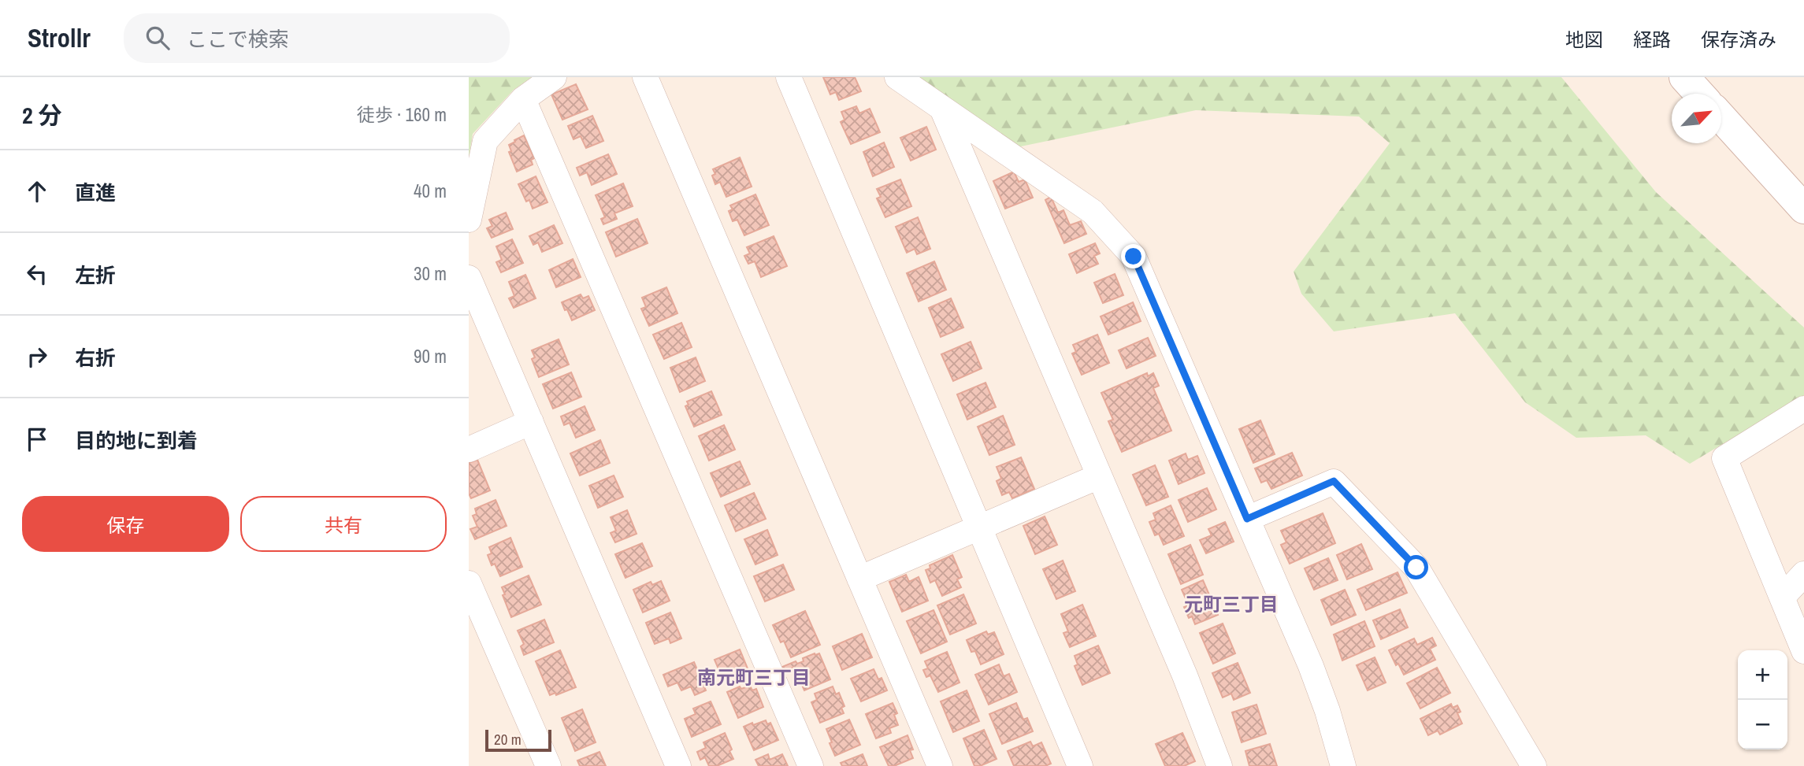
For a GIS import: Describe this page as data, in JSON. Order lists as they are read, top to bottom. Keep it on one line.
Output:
{"districts":["元町三丁目","南元町三丁目"],"scale_bar":"20 m","north":"top right","page":{"header":"Strollr","search":"ここで検索","nav":["地図","経路","保存済み"],"heading":["2 分","徒歩 · 160 m"],"list":[["直進","40 m"],["左折","30 m"],["右折","90 m"],"目的地に到着"],"buttons":["保存","共有"],"map_buttons":["+","−"],"scale":"20 m"}}
